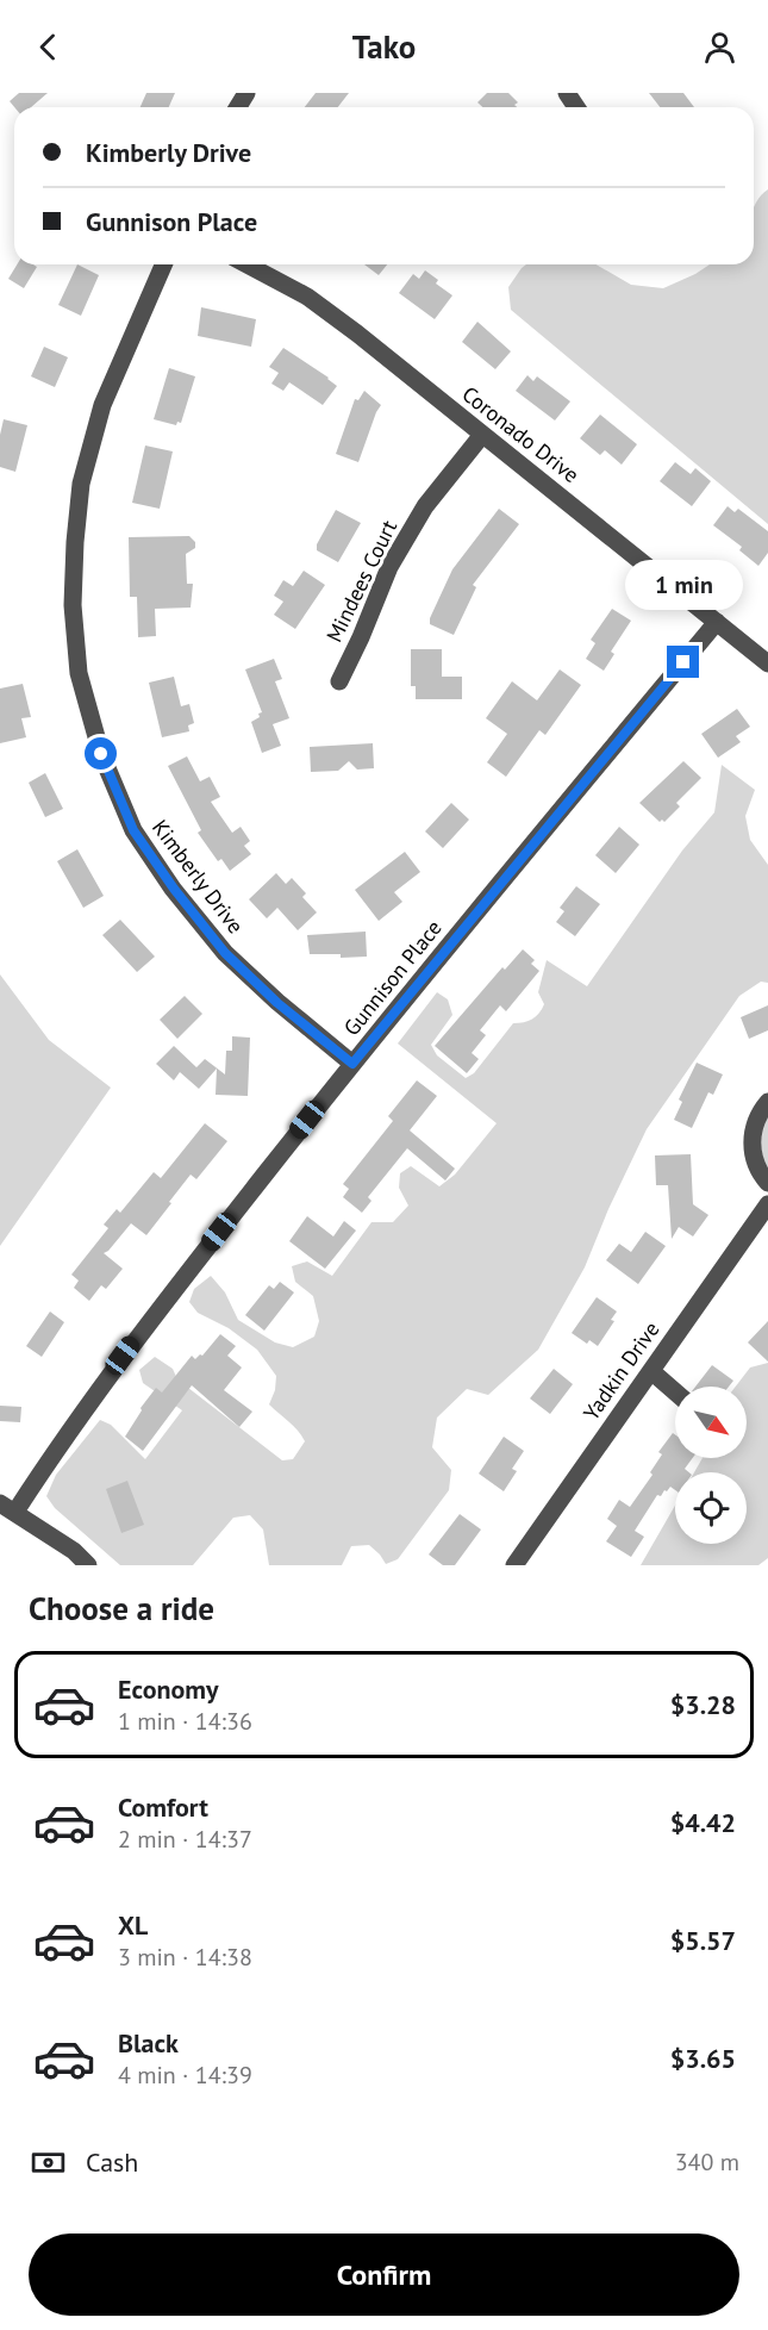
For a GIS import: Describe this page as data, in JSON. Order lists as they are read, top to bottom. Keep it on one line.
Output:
{"streets":{"street":["Coronado Drive","Mindees Court","Kimberly Drive","Gunnison Place","Yadkin Drive"]},"crossings":[["Coronado Drive","Mindees Court"],["Coronado Drive","Gunnison Place"],["Kimberly Drive","Gunnison Place"]],"north":"bottom right","page":{"header":"Tako","banner":["Kimberly Drive","Gunnison Place"],"bubble":"1 min","heading":"Choose a ride","list":[{"name":"Economy","note":"1 min · 14:36","value":"$3.28"},{"name":"Comfort","note":"2 min · 14:37","value":"$4.42"},{"name":"XL","note":"3 min · 14:38","value":"$5.57"},{"name":"Black","note":"4 min · 14:39","value":"$3.65"}],"pay":["Cash","340 m"],"buttons":"Confirm"}}
